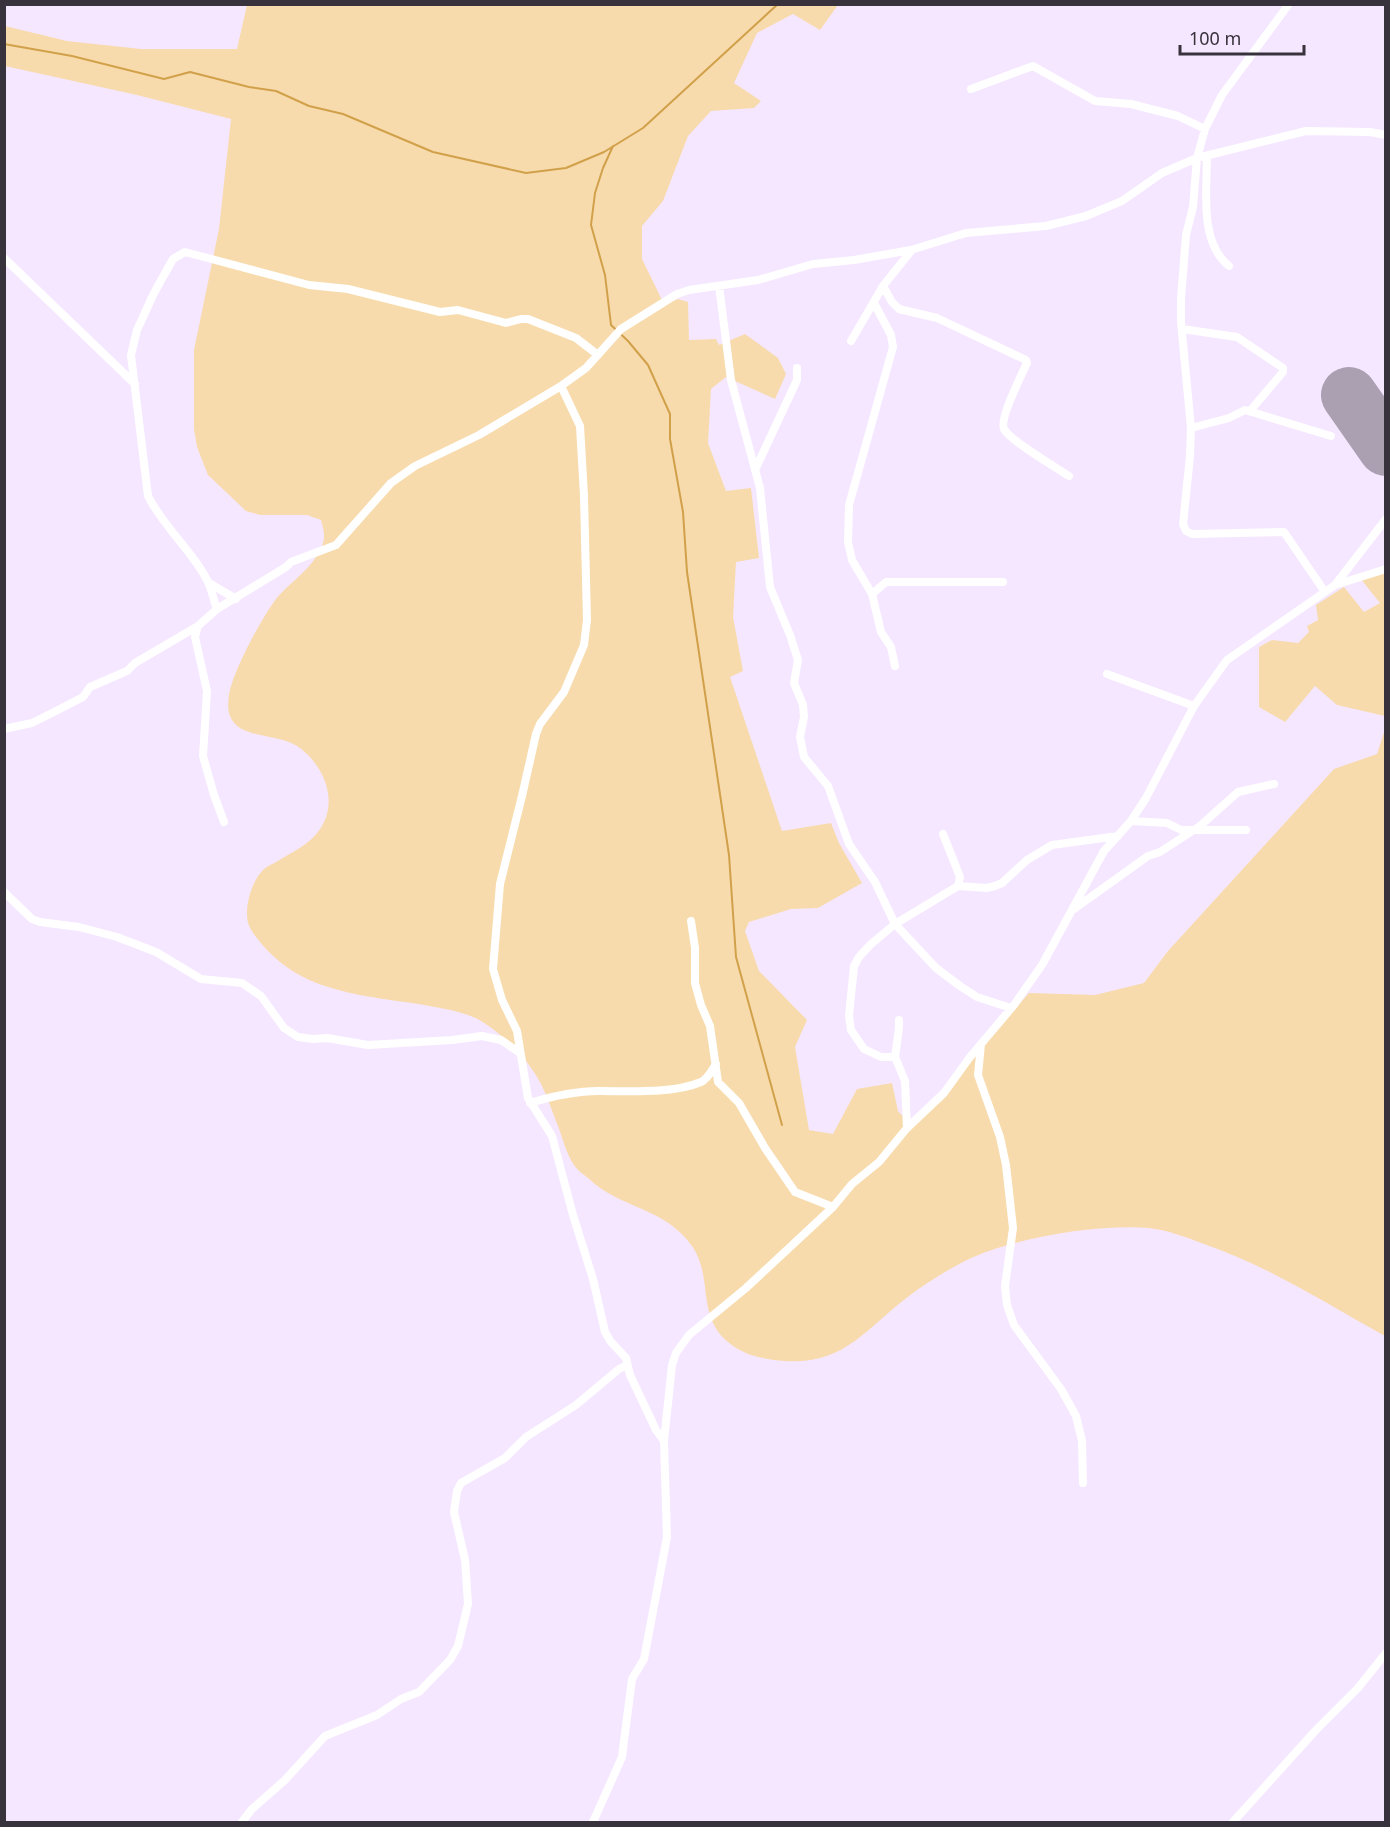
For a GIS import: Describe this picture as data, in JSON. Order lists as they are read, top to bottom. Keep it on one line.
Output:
{"scale_bar":"100 m"}
